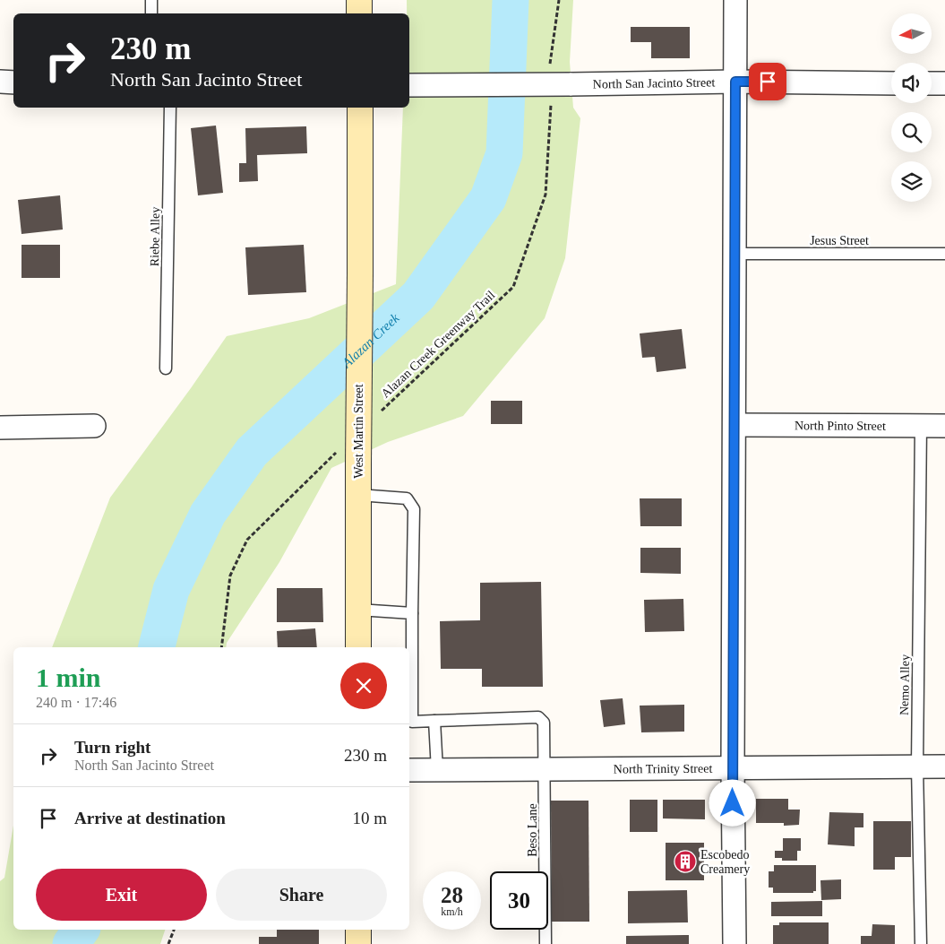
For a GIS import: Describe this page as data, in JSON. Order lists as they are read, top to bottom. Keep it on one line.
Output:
{"streets":{"main road":["West Martin Street"],"street":["North San Jacinto Street","North Pinto Street","North Trinity Street"],"lane":["Riebe Alley","Jesus Street","Nemo Alley","Beso Lane"],"path":["Alazan Creek Greenway Trail"]},"crossings":[["North Pinto Street","Nemo Alley"],["Nemo Alley","North Trinity Street"],["North Trinity Street","Beso Lane"]],"water":["Alazan Creek"],"places":{"building":["Escobedo Creamery"]},"north":"left","page":{"turn":["230 m","North San Jacinto Street"],"heading":["1 min","240 m · 17:46"],"list":[{"name":"Turn right","note":"North San Jacinto Street","value":"230 m"},{"name":"Arrive at destination","value":"10 m"}],"buttons":["Exit","Share"],"speed":"28 km/h","limit":"30"}}
